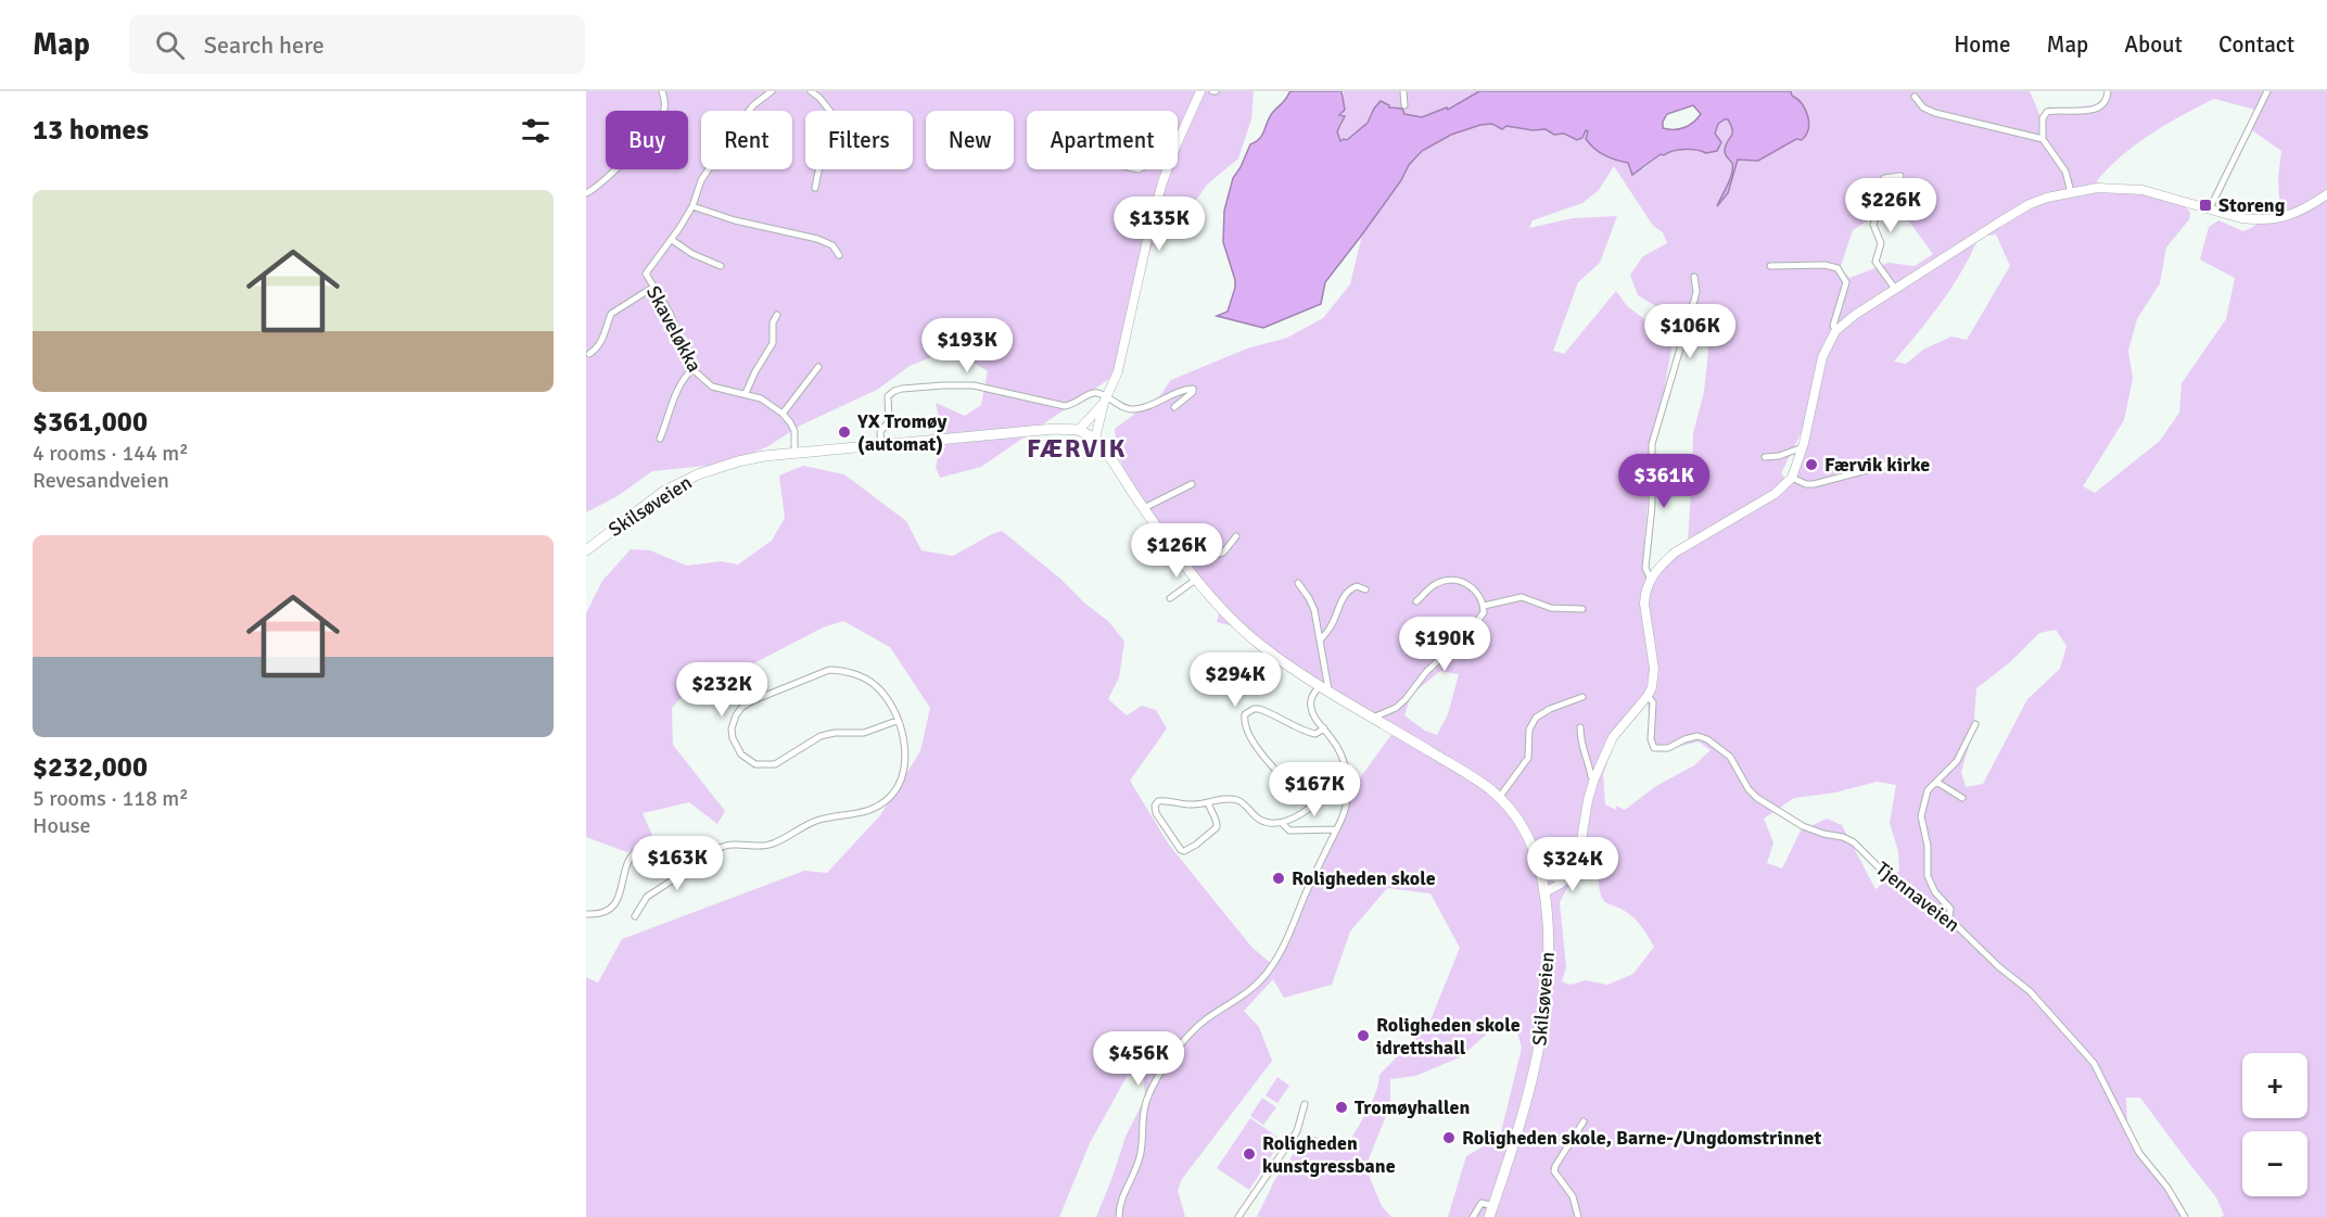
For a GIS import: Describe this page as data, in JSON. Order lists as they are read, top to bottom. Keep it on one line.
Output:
{"streets":{"main road":["Skilsøveien"],"street":["Skaveløkka","Tjennaveien"]},"crossings":[["Skaveløkka","Skilsøveien"]],"districts":["FÆRVIK"],"places":{"transit":["Storeng"],"other":["YX Tromøy (automat)","Færvik kirke","Roligheden skole","Roligheden skole idrettshall","Tromøyhallen","Roligheden skole, Barne-/Ungdomstrinnet","Roligheden kunstgressbane"]},"page":{"header":"Map","search":"Search here","nav":["Home","Map","About","Contact"],"heading":"13 homes","chip":["Buy","Rent","Filters","New","Apartment"],"list":[{"name":"$361,000","note":"4 rooms · 144 m² · Revesandveien"},{"name":"$232,000","note":"5 rooms · 118 m² · House"}],"price":["$226K","$135K","$106K","$193K","$361K","$126K","$190K","$294K","$232K","$167K","$163K","$324K","$456K"],"map_buttons":["+","−"]}}
